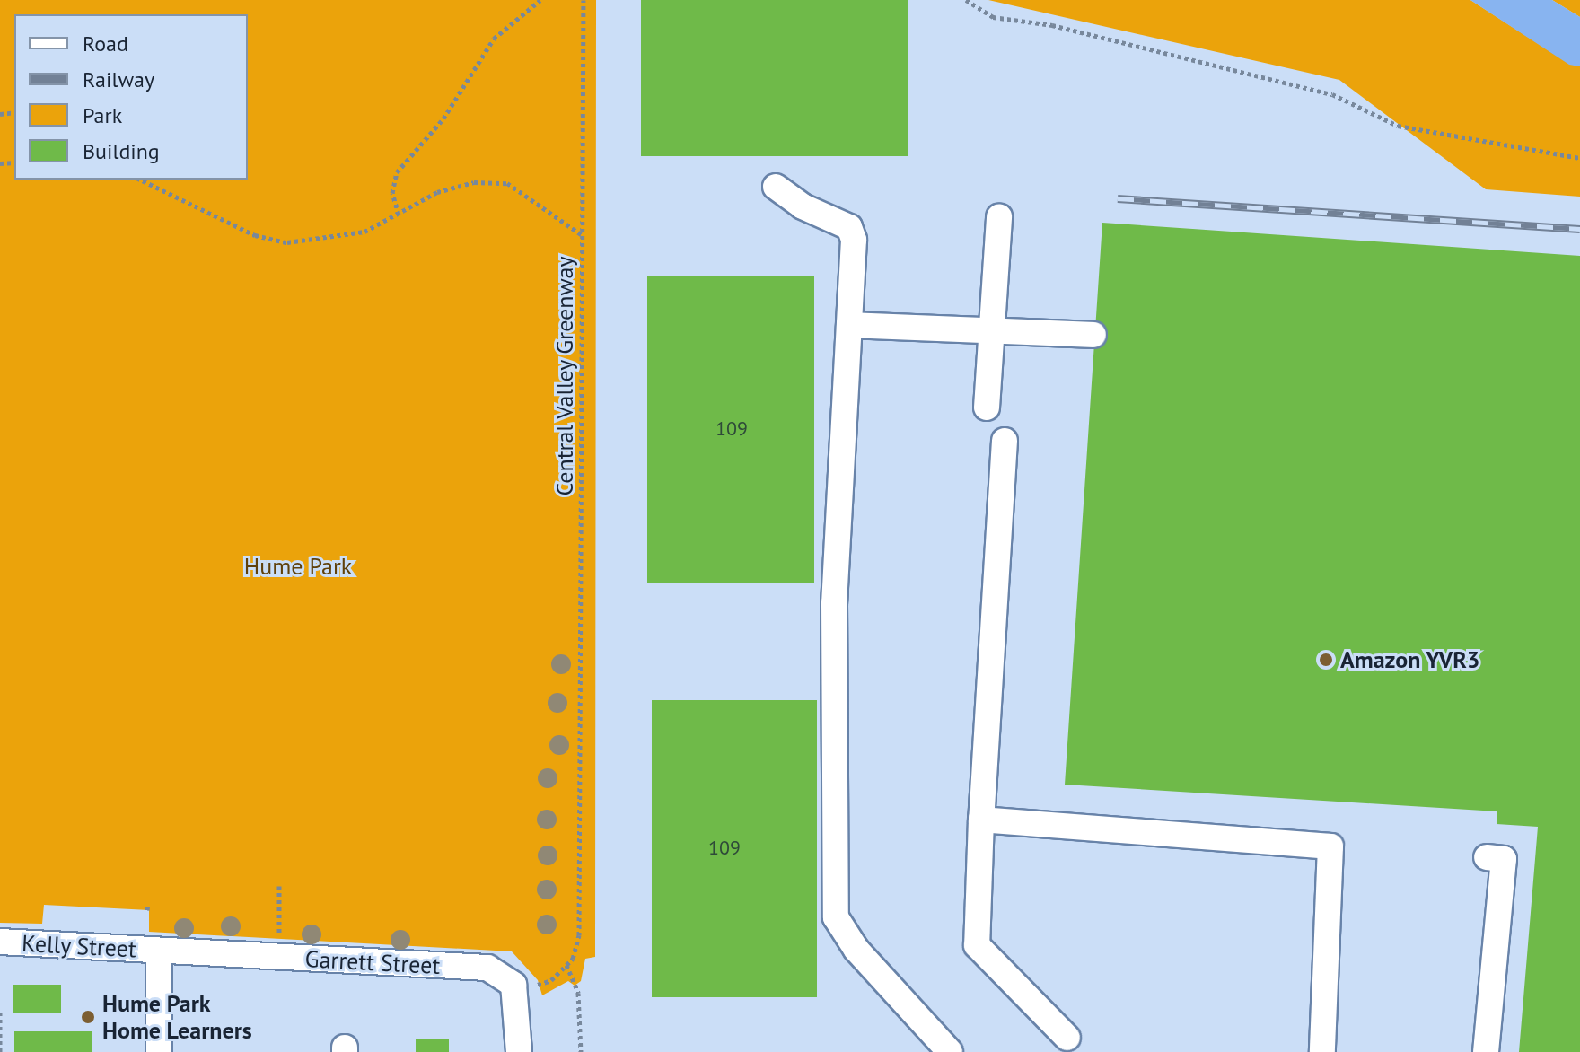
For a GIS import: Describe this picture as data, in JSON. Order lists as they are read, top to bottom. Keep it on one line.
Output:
{"streets":{"street":["Kelly Street","Garrett Street"],"path":["Central Valley Greenway"]},"crossings":[["Kelly Street","Garrett Street"]],"parks":["Hume Park"],"places":["Amazon YVR3","Hume Park Home Learners"],"house_numbers":["109","109"],"legend":["Road","Railway","Park","Building"]}
